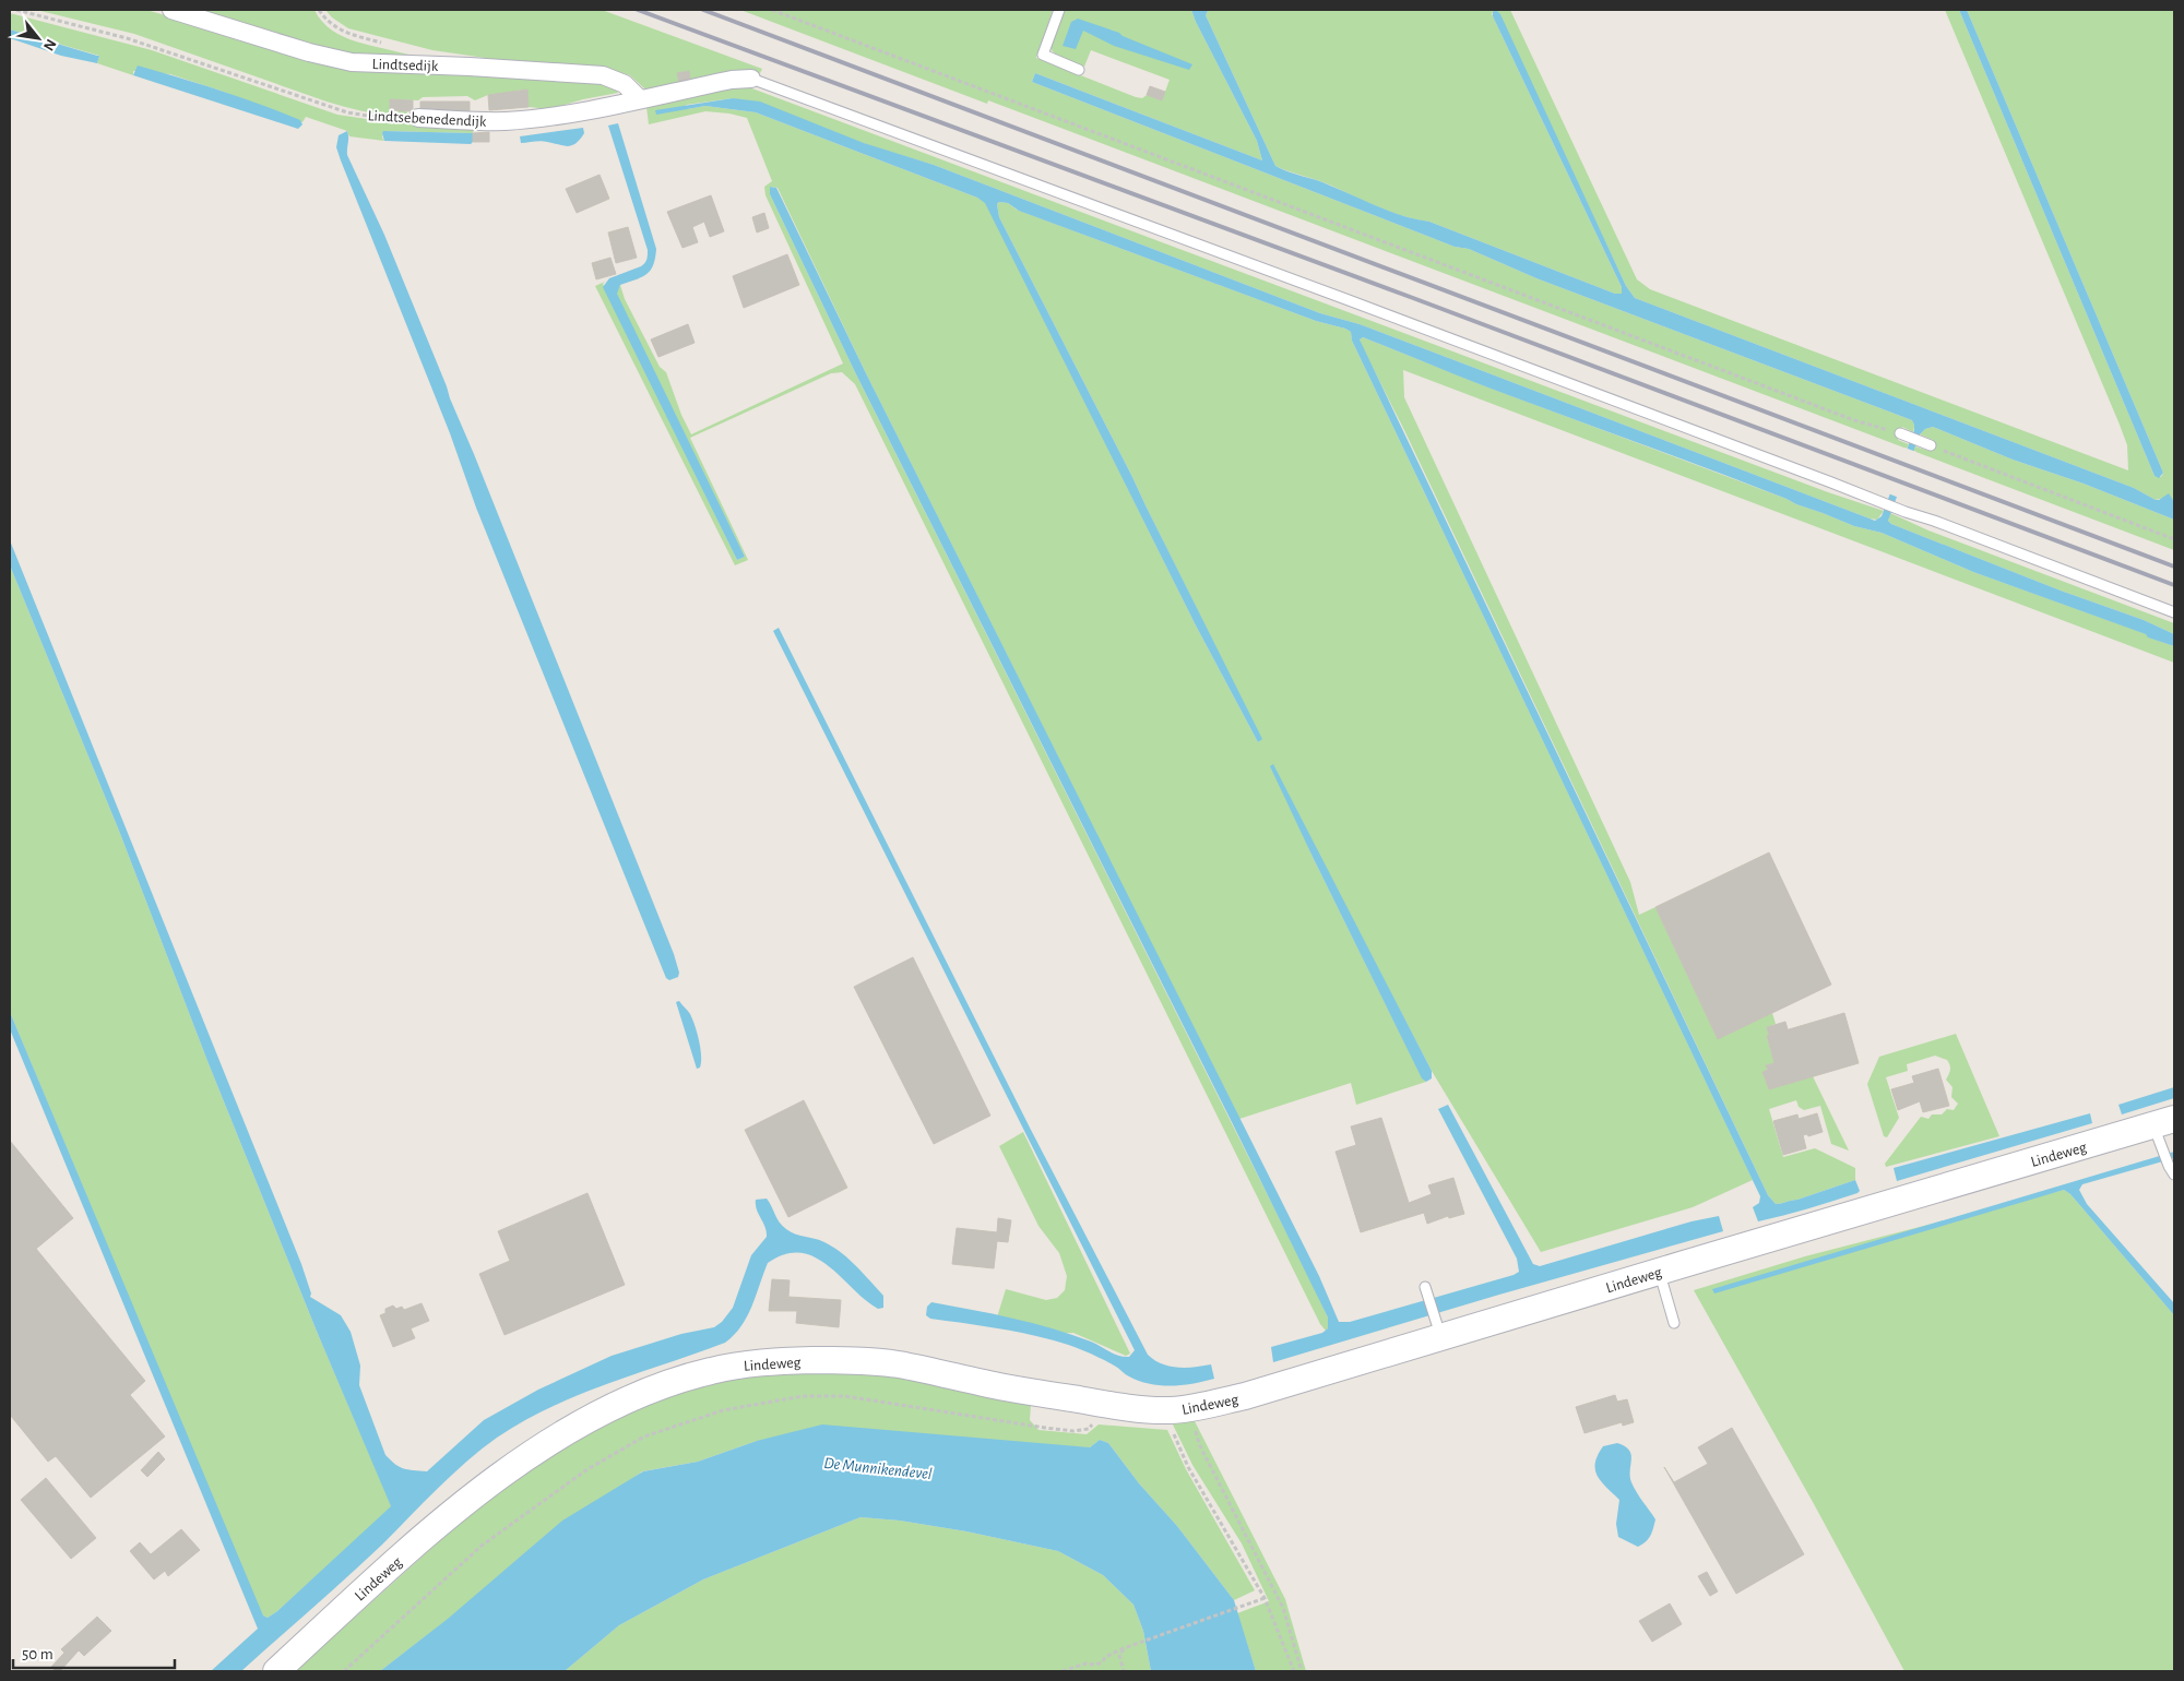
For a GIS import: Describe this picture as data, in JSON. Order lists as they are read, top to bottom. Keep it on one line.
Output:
{"streets":{"main road":["Lindeweg"],"street":["Lindtsedijk","Lindtsebenedendijk"]},"crossings":[["Lindtsedijk","Lindtsebenedendijk"]],"water":["De Munnikendevel"],"scale_bar":"50 m","north":"bottom right"}
